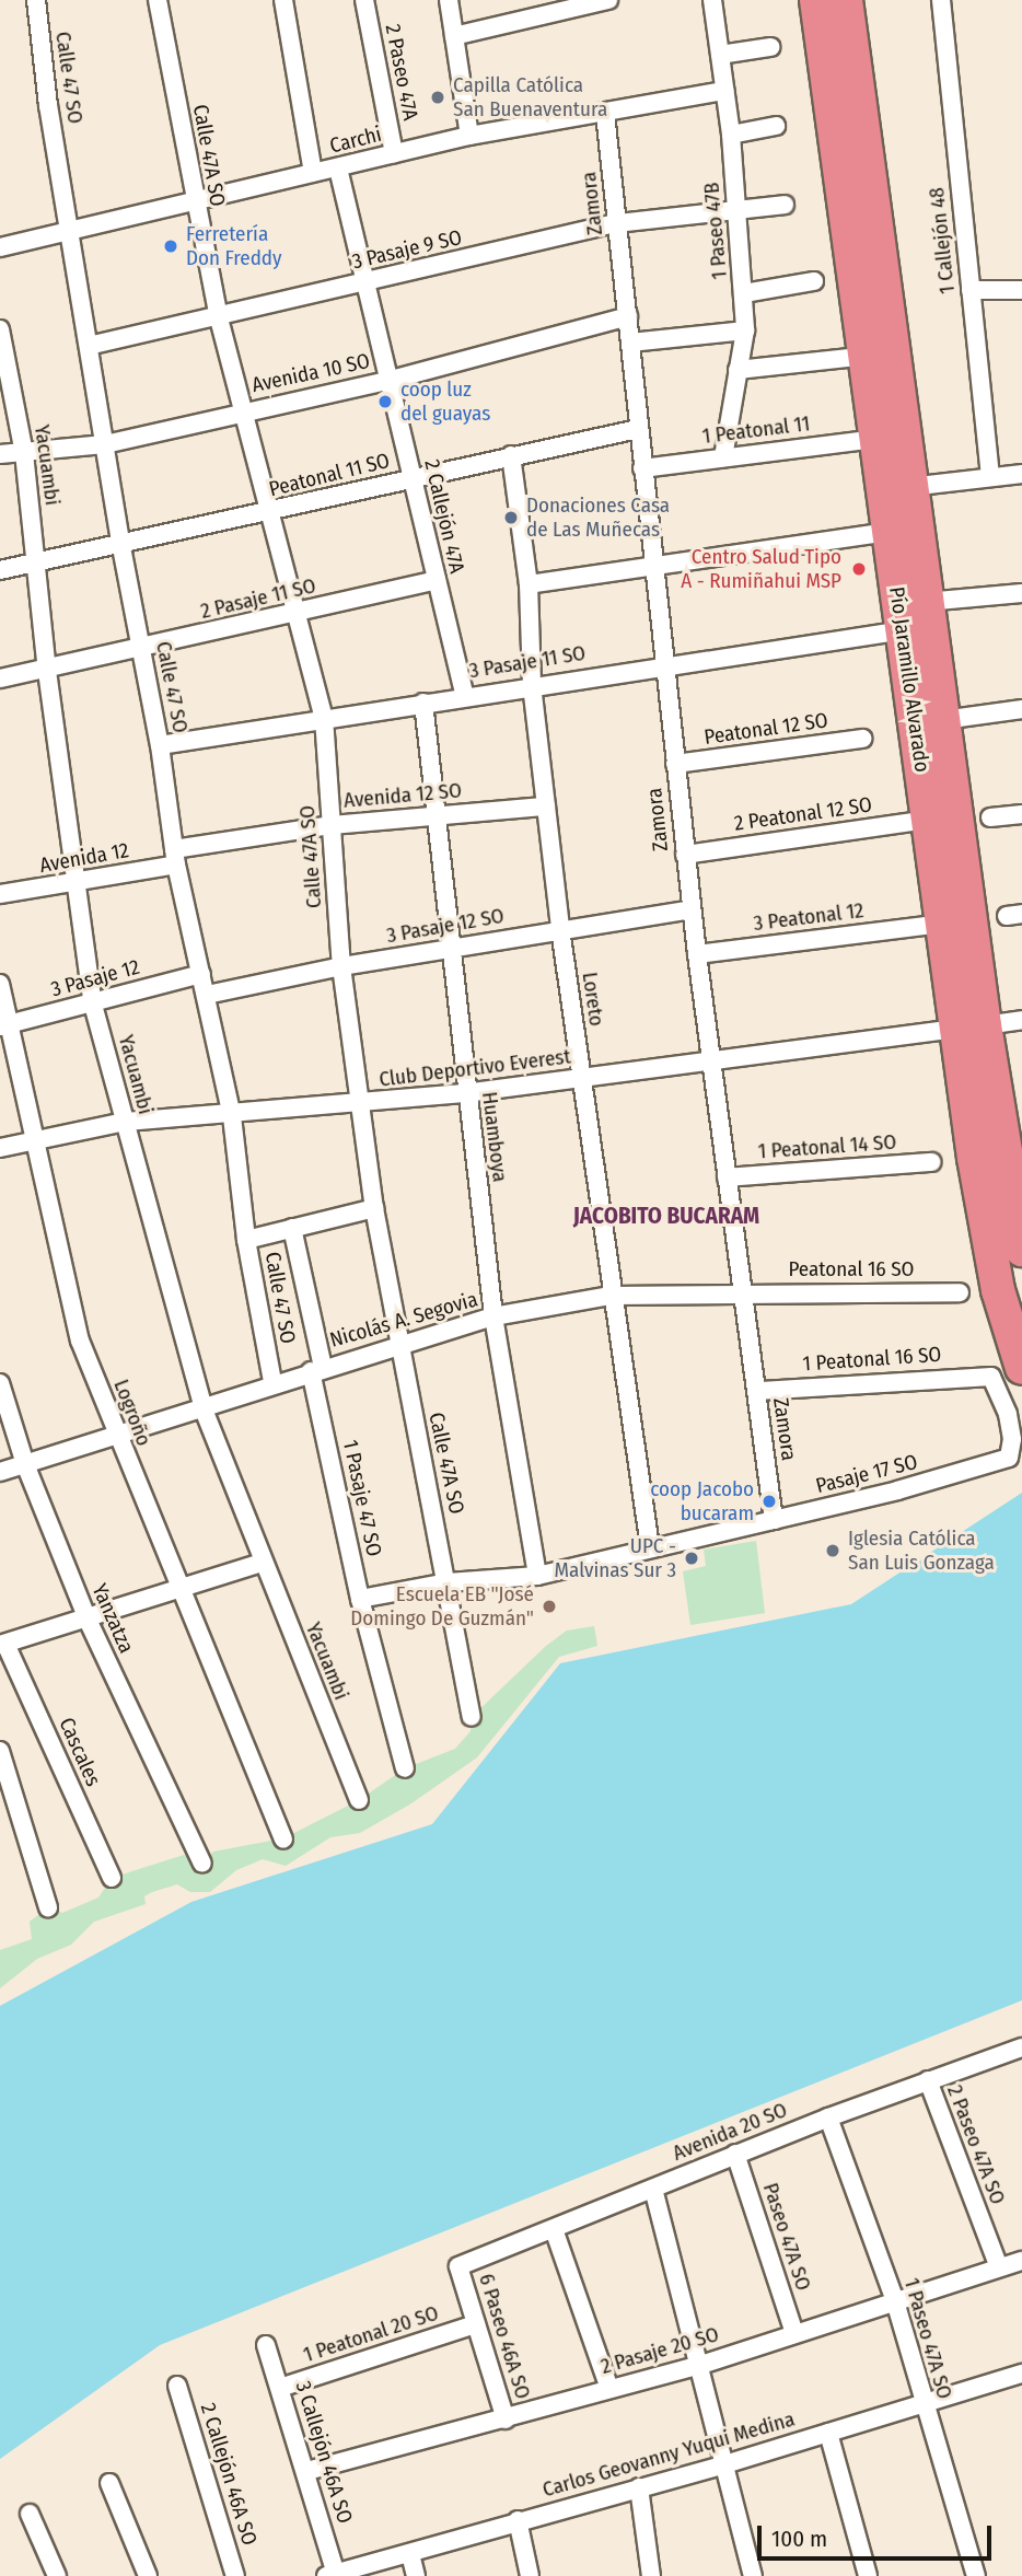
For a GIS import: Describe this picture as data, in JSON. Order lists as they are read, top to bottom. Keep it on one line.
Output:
{"streets":{"highway":["Pío Jaramillo Alvarado"],"street":["2 Paseo 47A","Calle 47 SO","Carchi","Calle 47A SO","Zamora","1 Paseo 47B","1 Callejón 48","3 Pasaje 9 SO","Avenida 10 SO","1 Peatonal 11","Yacuambi","Peatonal 11 SO","2 Callejón 47A","2 Pasaje 11 SO","3 Pasaje 11 SO","Peatonal 12 SO","Avenida 12 SO","2 Peatonal 12 SO","Avenida 12","3 Peatonal 12","3 Pasaje 12 SO","3 Pasaje 12","Loreto","Club Deportivo Everest","Huamboya","1 Peatonal 14 SO","Peatonal 16 SO","Nicolás A. Segovia","1 Peatonal 16 SO","Logroño","Pasaje 17 SO","1 Pasaje 47 SO","Yanzatza","Cascales","Avenida 20 SO","2 Paseo 47A SO","Paseo 47A SO","1 Peatonal 20 SO","6 Paseo 46A SO","1 Paseo 47A SO","2 Pasaje 20 SO","3 Callejón 46A SO","Carlos Geovanny Yuqui Medina","2 Callejón 46A SO"]},"crossings":[["2 Paseo 47A","Carchi"],["Calle 47 SO","Carchi"],["Calle 47 SO","3 Pasaje 9 SO"],["Calle 47 SO","Avenida 10 SO"],["Calle 47 SO","Peatonal 11 SO"],["Calle 47 SO","2 Pasaje 11 SO"],["Calle 47 SO","3 Pasaje 11 SO"],["Calle 47 SO","Avenida 12 SO"],["Calle 47 SO","Avenida 12"],["Calle 47 SO","3 Pasaje 12 SO"],["Calle 47 SO","3 Pasaje 12"],["Calle 47 SO","Club Deportivo Everest"],["Calle 47 SO","Nicolás A. Segovia"],["Carchi","Calle 47A SO"],["Carchi","Zamora"],["Carchi","1 Paseo 47B"],["Carchi","2 Callejón 47A"],["Calle 47A SO","3 Pasaje 9 SO"],["Calle 47A SO","Avenida 10 SO"],["Calle 47A SO","Peatonal 11 SO"],["Calle 47A SO","2 Pasaje 11 SO"],["Calle 47A SO","3 Pasaje 11 SO"],["Calle 47A SO","Avenida 12 SO"],["Calle 47A SO","3 Pasaje 12 SO"],["Calle 47A SO","Club Deportivo Everest"],["Calle 47A SO","Nicolás A. Segovia"],["Calle 47A SO","Pasaje 17 SO"],["Zamora","3 Pasaje 9 SO"],["Zamora","Avenida 10 SO"],["Zamora","1 Peatonal 11"],["Zamora","Peatonal 11 SO"],["Zamora","3 Pasaje 11 SO"],["Zamora","Peatonal 12 SO"],["Zamora","2 Peatonal 12 SO"],["Zamora","3 Peatonal 12"],["Zamora","3 Pasaje 12 SO"],["Zamora","Club Deportivo Everest"],["Zamora","1 Peatonal 14 SO"],["Zamora","Peatonal 16 SO"],["Zamora","Nicolás A. Segovia"],["Zamora","1 Peatonal 16 SO"],["Zamora","Pasaje 17 SO"],["1 Paseo 47B","3 Pasaje 9 SO"],["1 Paseo 47B","1 Peatonal 11"],["3 Pasaje 9 SO","2 Callejón 47A"],["Avenida 10 SO","Yacuambi"],["Avenida 10 SO","2 Callejón 47A"],["1 Peatonal 11","Pío Jaramillo Alvarado"],["Yacuambi","Peatonal 11 SO"],["Yacuambi","2 Pasaje 11 SO"],["Yacuambi","Avenida 12"],["Yacuambi","3 Pasaje 12"],["Yacuambi","Club Deportivo Everest"],["Yacuambi","Nicolás A. Segovia"],["Peatonal 11 SO","2 Callejón 47A"],["Peatonal 11 SO","Loreto"],["2 Callejón 47A","2 Pasaje 11 SO"],["2 Callejón 47A","3 Pasaje 11 SO"],["3 Pasaje 11 SO","Pío Jaramillo Alvarado"],["3 Pasaje 11 SO","Loreto"],["3 Pasaje 11 SO","Huamboya"],["Pío Jaramillo Alvarado","2 Peatonal 12 SO"],["Pío Jaramillo Alvarado","Club Deportivo Everest"],["Pío Jaramillo Alvarado","1 Peatonal 16 SO"],["Pío Jaramillo Alvarado","Pasaje 17 SO"],["Avenida 12 SO","Avenida 12"],["Avenida 12 SO","Loreto"],["Avenida 12 SO","Huamboya"],["3 Pasaje 12 SO","Loreto"],["3 Pasaje 12 SO","Huamboya"],["3 Pasaje 12","Logroño"],["Loreto","Club Deportivo Everest"],["Loreto","Nicolás A. Segovia"],["Loreto","Pasaje 17 SO"],["Club Deportivo Everest","Huamboya"],["Club Deportivo Everest","Logroño"],["Huamboya","Nicolás A. Segovia"],["Huamboya","Pasaje 17 SO"],["Peatonal 16 SO","Nicolás A. Segovia"],["Nicolás A. Segovia","Logroño"],["Nicolás A. Segovia","1 Pasaje 47 SO"],["Nicolás A. Segovia","Yanzatza"],["1 Peatonal 16 SO","Pasaje 17 SO"],["Pasaje 17 SO","1 Pasaje 47 SO"],["Avenida 20 SO","2 Paseo 47A SO"],["Avenida 20 SO","Paseo 47A SO"],["Avenida 20 SO","6 Paseo 46A SO"],["Avenida 20 SO","1 Paseo 47A SO"],["2 Paseo 47A SO","2 Pasaje 20 SO"],["Paseo 47A SO","2 Pasaje 20 SO"],["1 Peatonal 20 SO","6 Paseo 46A SO"],["1 Peatonal 20 SO","3 Callejón 46A SO"],["6 Paseo 46A SO","2 Pasaje 20 SO"],["1 Paseo 47A SO","2 Pasaje 20 SO"],["1 Paseo 47A SO","Carlos Geovanny Yuqui Medina"],["2 Pasaje 20 SO","3 Callejón 46A SO"],["3 Callejón 46A SO","Carlos Geovanny Yuqui Medina"]],"districts":["JACOBITO BUCARAM"],"places":["Capilla Católica San Buenaventura","Ferretería Don Freddy","coop luz del guayas","Donaciones Casa de Las Muñecas","Centro Salud Tipo A - Rumiñahui MSP","coop Jacobo bucaram","Iglesia Católica San Luis Gonzaga","UPC - Malvinas Sur 3","Escuela EB \"José Domingo De Guzmán\""],"scale_bar":"100 m"}
